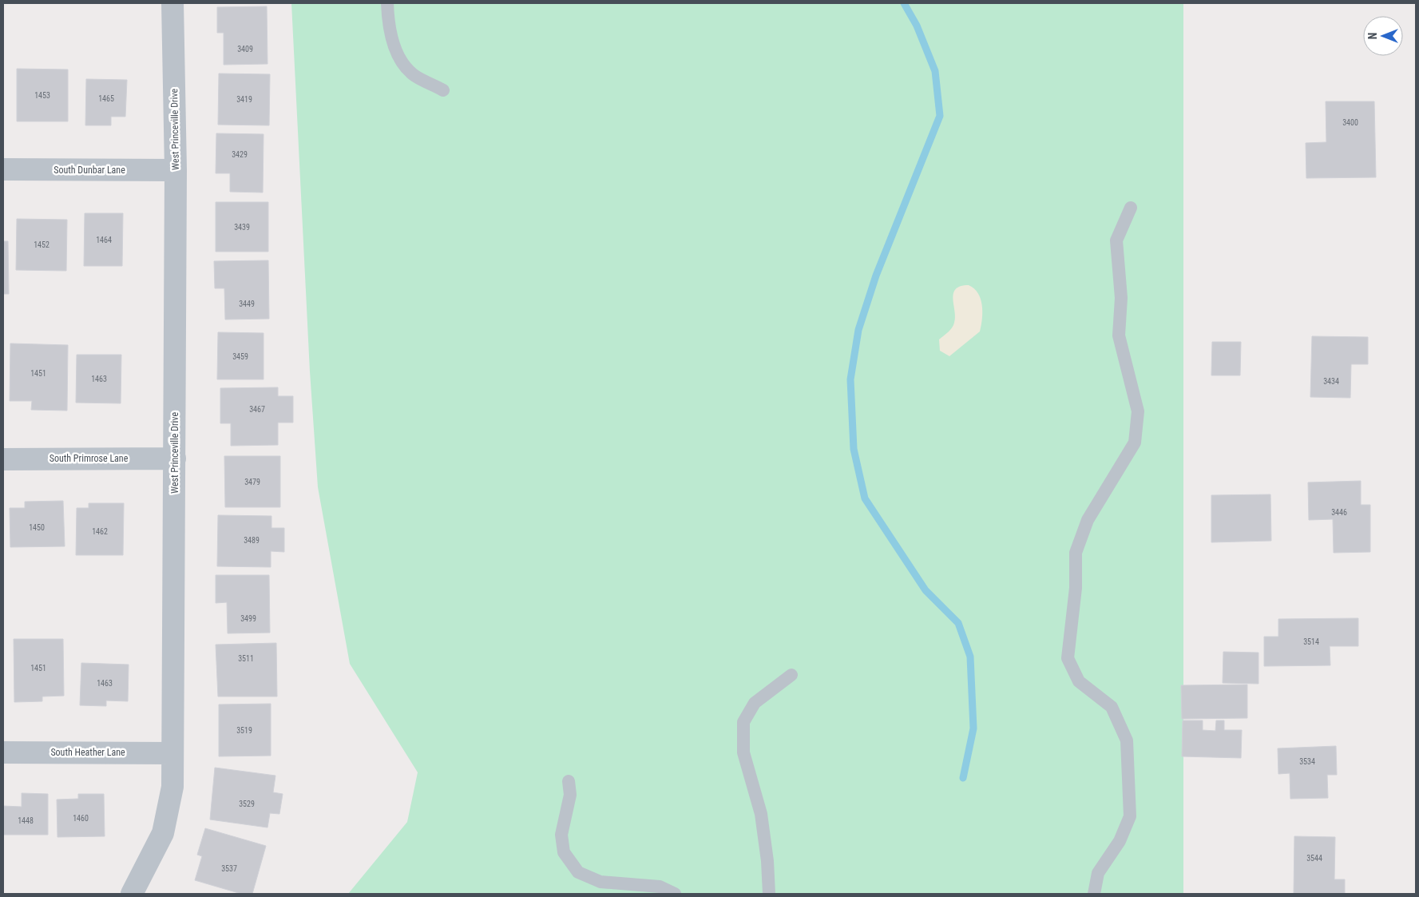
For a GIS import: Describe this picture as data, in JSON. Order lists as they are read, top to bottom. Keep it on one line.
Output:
{"streets":{"street":["West Princeville Drive","South Dunbar Lane","South Primrose Lane","South Heather Lane"]},"crossings":[["West Princeville Drive","South Dunbar Lane"],["West Princeville Drive","South Primrose Lane"],["West Princeville Drive","South Heather Lane"]],"house_numbers":["3409","1453","1465","3419","3400","3429","3439","1464","1452","3449","3459","1451","1463","3434","3467","3479","3446","1450","1462","3489","3499","3514","3511","1451","1463","3519","3534","3529","1460","1448","3544","3537"],"north":"left"}
